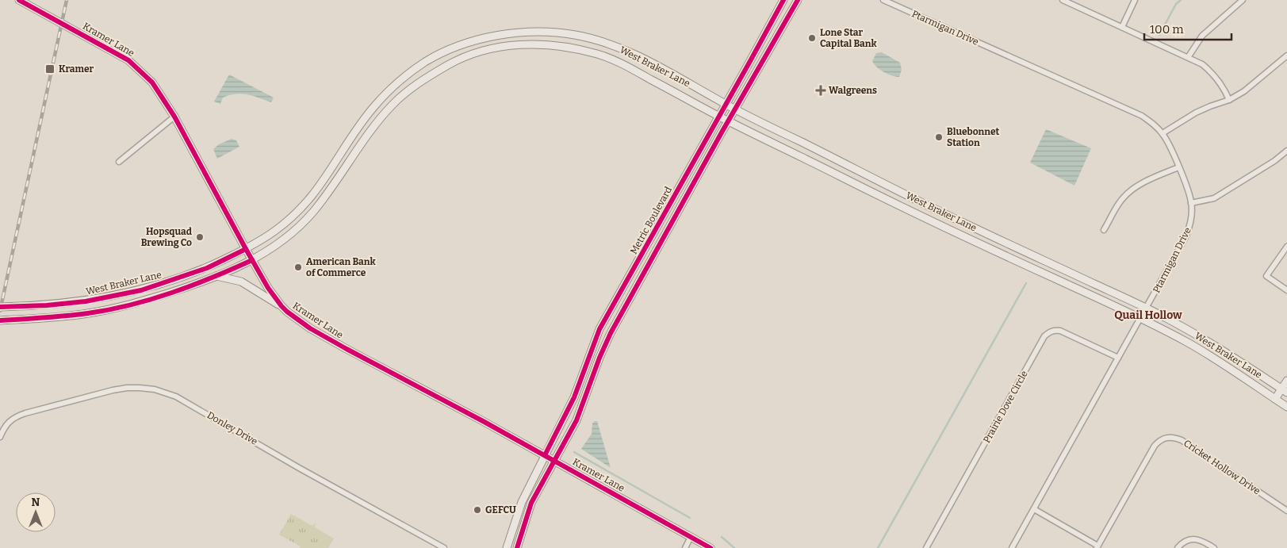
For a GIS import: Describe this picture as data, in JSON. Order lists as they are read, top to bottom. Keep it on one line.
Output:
{"streets":{"main road":["Kramer Lane","West Braker Lane","Metric Boulevard"],"street":["Ptarmigan Drive","Prairie Dove Circle","Donley Drive","Cricket Hollow Drive"]},"crossings":[["Ptarmigan Drive","West Braker Lane"],["Ptarmigan Drive","Prairie Dove Circle"],["Kramer Lane","West Braker Lane"],["Kramer Lane","Metric Boulevard"],["West Braker Lane","Metric Boulevard"]],"districts":["Quail Hollow"],"places":{"other":["Lone Star Capital Bank","Bluebonnet Station","Hopsquad Brewing Co","American Bank of Commerce","GEFCU"],"transit":["Kramer"],"health":["Walgreens"]},"scale_bar":"100 m","north":"top"}
